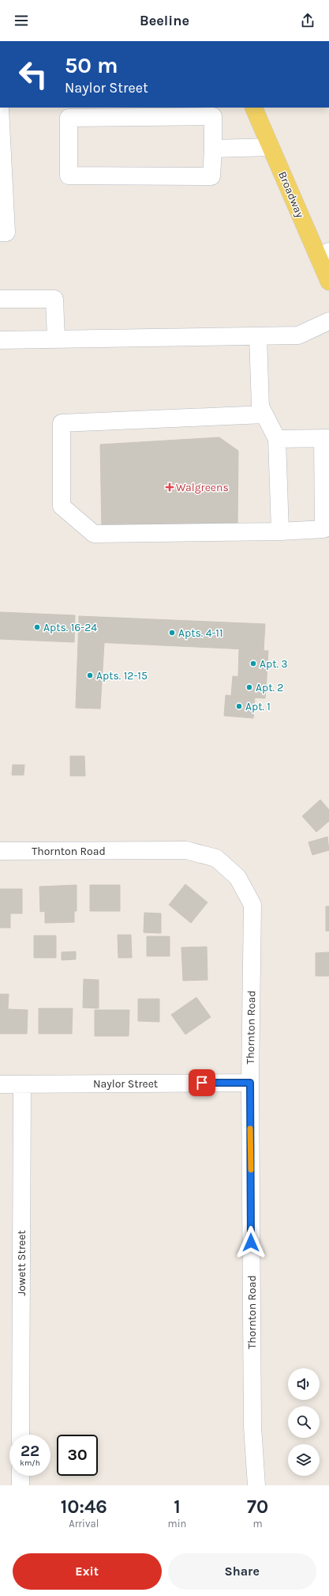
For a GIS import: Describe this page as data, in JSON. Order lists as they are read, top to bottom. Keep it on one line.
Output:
{"streets":{"main road":["Broadway"],"street":["Thornton Road","Naylor Street","Jowett Street"]},"crossings":[["Thornton Road","Naylor Street"],["Naylor Street","Jowett Street"]],"places":{"health":["Walgreens"],"other":["Apts. 16-24","Apts. 4-11","Apt. 3","Apts. 12-15","Apt. 2","Apt. 1"]},"page":{"header":"Beeline","turn":["50 m","Naylor Street"],"speed":"22 km/h","limit":"30","eta":["10:46","Arrival","1","min","70","m"],"buttons":["Exit","Share"]}}
